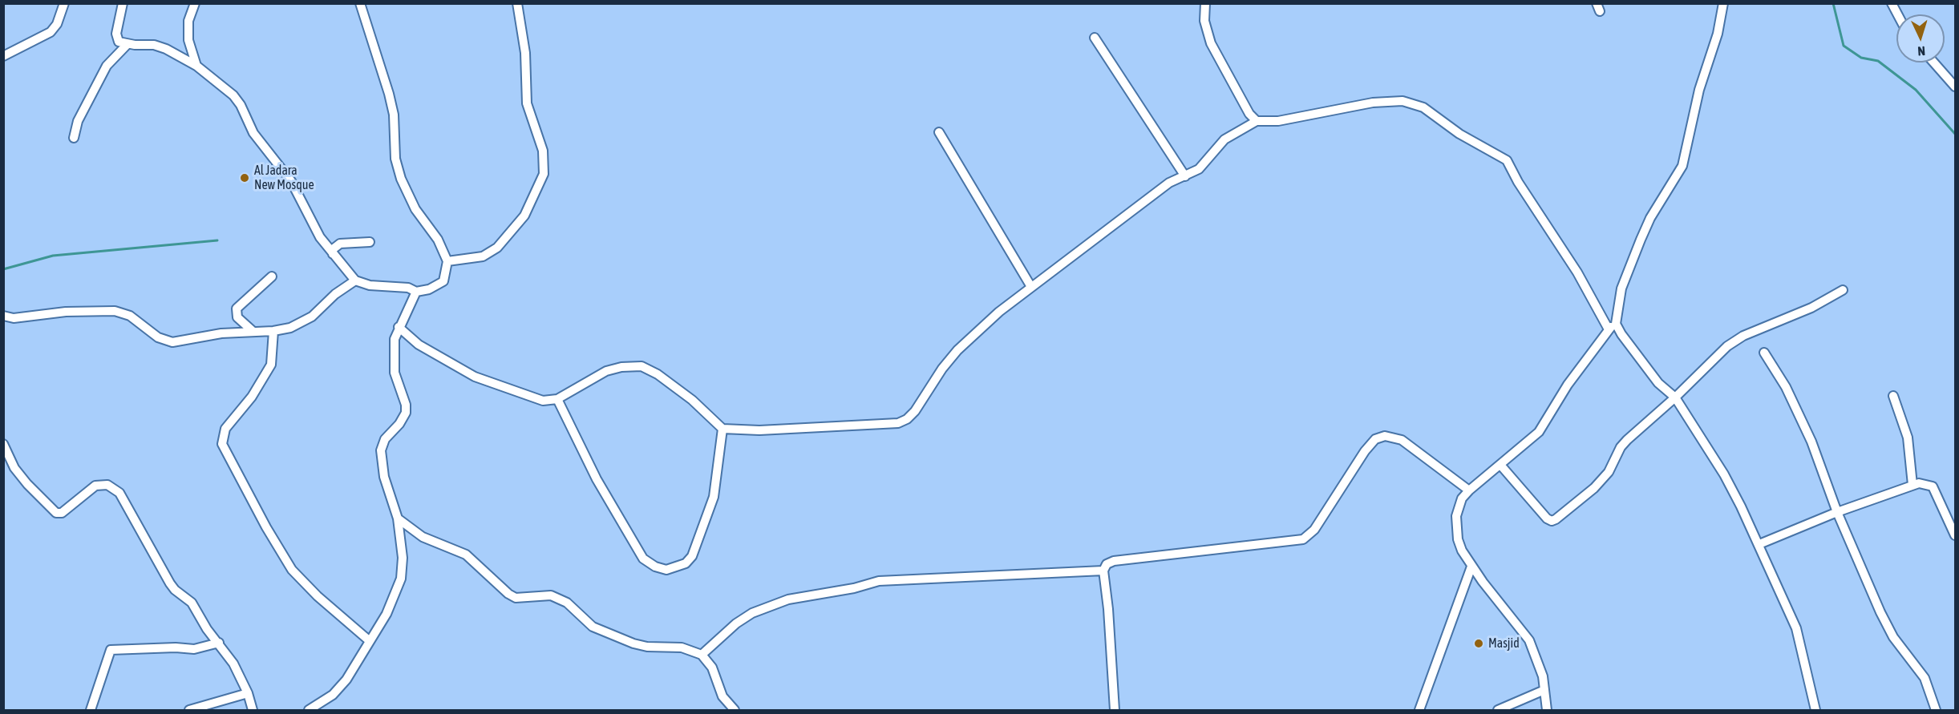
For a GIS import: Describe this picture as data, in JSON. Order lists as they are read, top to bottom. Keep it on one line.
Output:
{"places":["Al Jadara New Mosque","Masjid"],"north":"bottom"}
